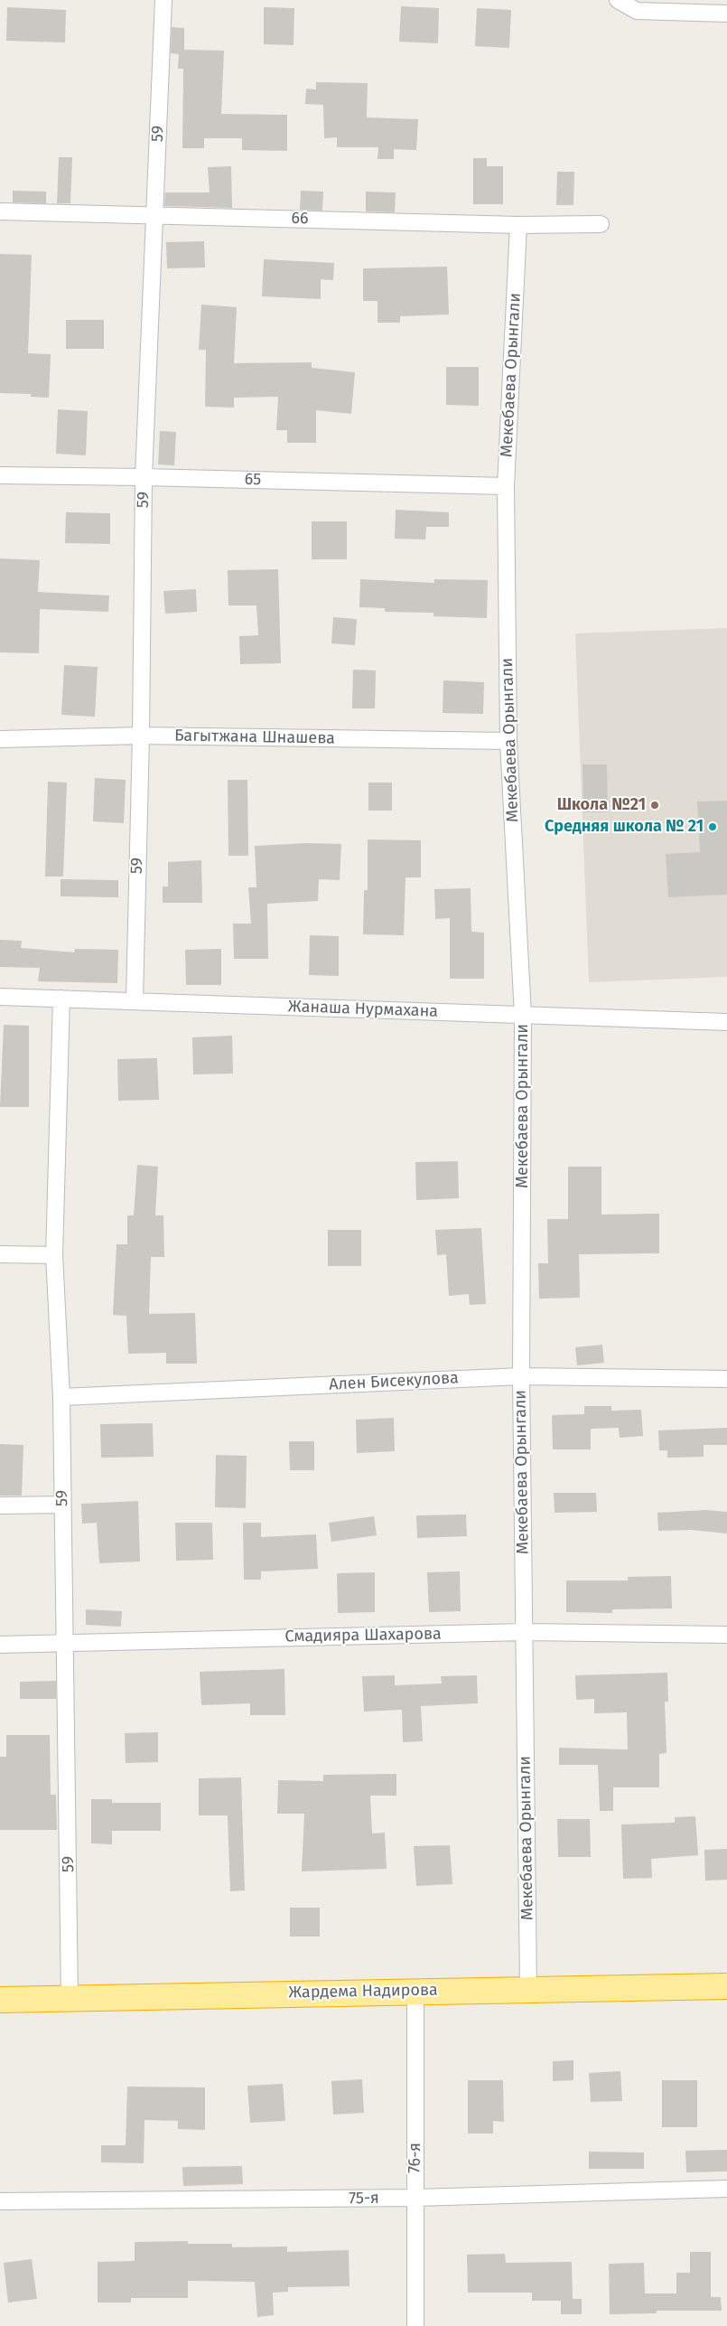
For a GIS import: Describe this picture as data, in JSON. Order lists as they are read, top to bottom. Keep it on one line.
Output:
{"streets":{"highway":["Жардема Надирова"],"street":["59","66","Мекебаева Орынгали","65","Багытжана Шнашева","Жанаша Нурмахана","Ален Бисекулова","Смадияра Шахарова","76-я","75-я"]},"crossings":[["59","66"],["59","65"],["59","Багытжана Шнашева"],["59","Жанаша Нурмахана"],["59","Ален Бисекулова"],["59","Смадияра Шахарова"],["59","Жардема Надирова"],["66","Мекебаева Орынгали"],["Мекебаева Орынгали","65"],["Мекебаева Орынгали","Багытжана Шнашева"],["Мекебаева Орынгали","Жанаша Нурмахана"],["Мекебаева Орынгали","Ален Бисекулова"],["Мекебаева Орынгали","Смадияра Шахарова"],["Мекебаева Орынгали","Жардема Надирова"],["Жардема Надирова","76-я"],["76-я","75-я"]],"places":["Школа №21","Средняя школа № 21"]}
